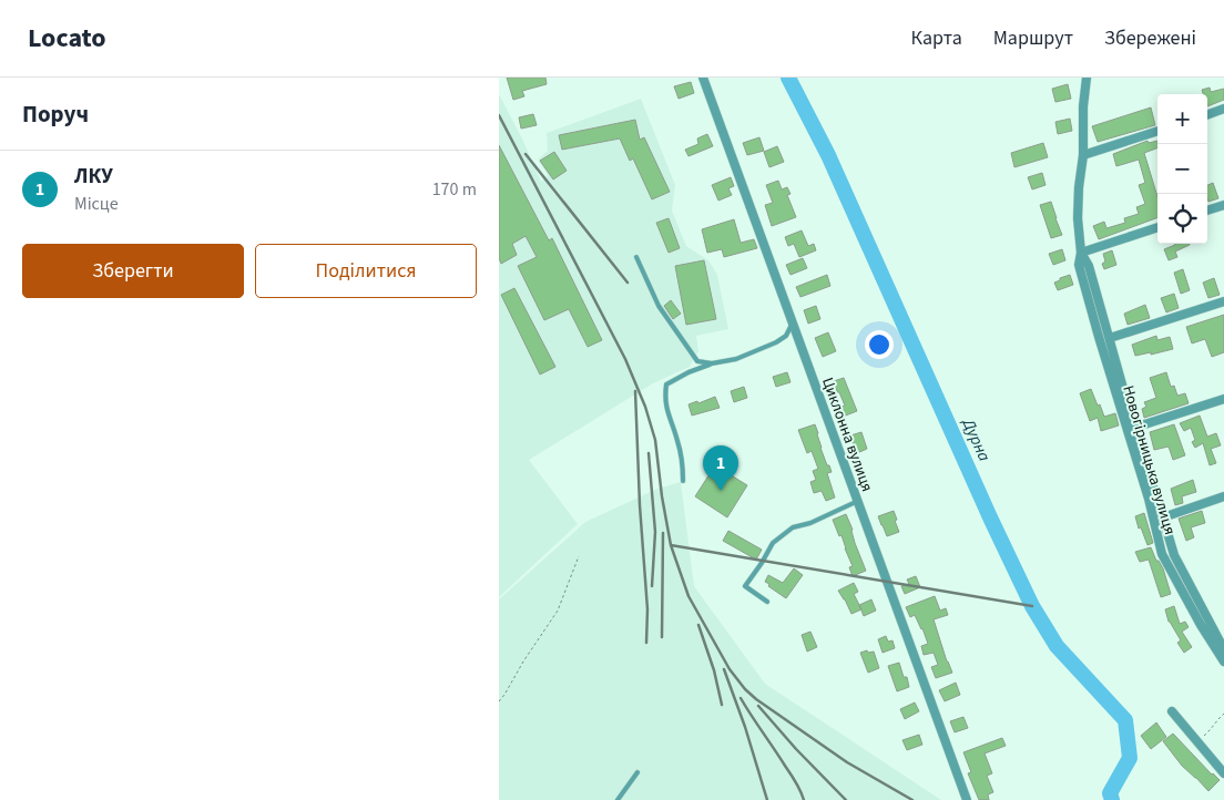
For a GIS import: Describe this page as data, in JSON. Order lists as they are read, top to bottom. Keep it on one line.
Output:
{"streets":{"street":["Циклонна вулиця","Новогірницька вулиця"]},"water":["Дурна"],"page":{"header":"Locato","nav":["Карта","Маршрут","Збережені"],"heading":"Поруч","map_buttons":["+","−"],"list":[{"mark":"1","name":"ЛКУ","note":"Місце","value":"170 m"}],"buttons":["Зберегти","Поділитися"],"pins":"1"}}
